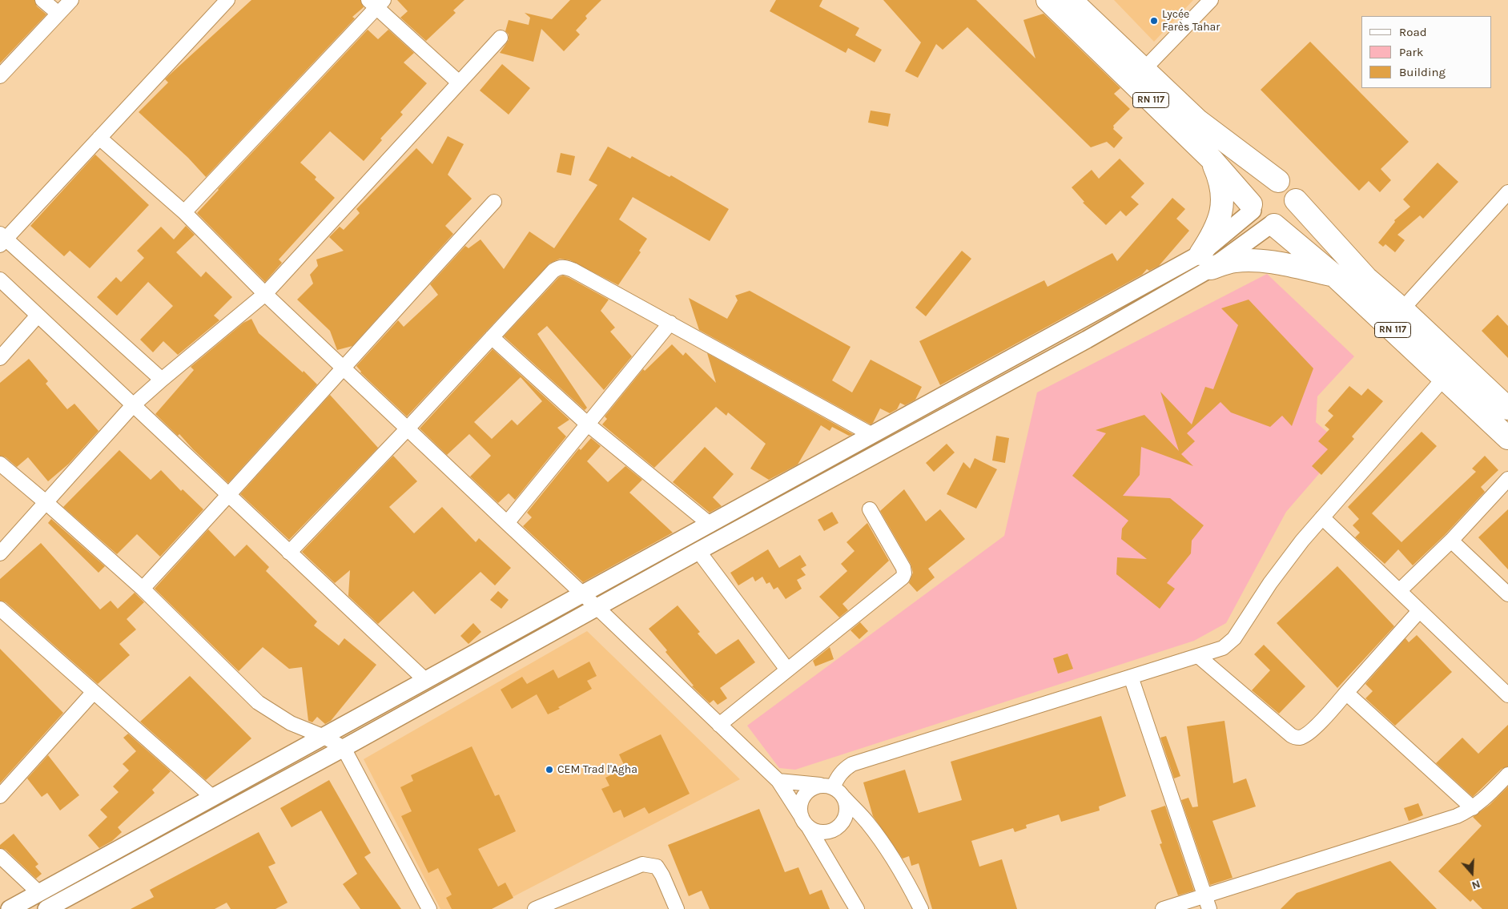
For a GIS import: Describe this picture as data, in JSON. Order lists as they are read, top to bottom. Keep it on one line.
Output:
{"streets":{"main road":["RN 117"]},"places":["Lycée Farès Tahar","CEM Trad l'Agha"],"legend":["Road","Park","Building"],"north":"bottom"}
